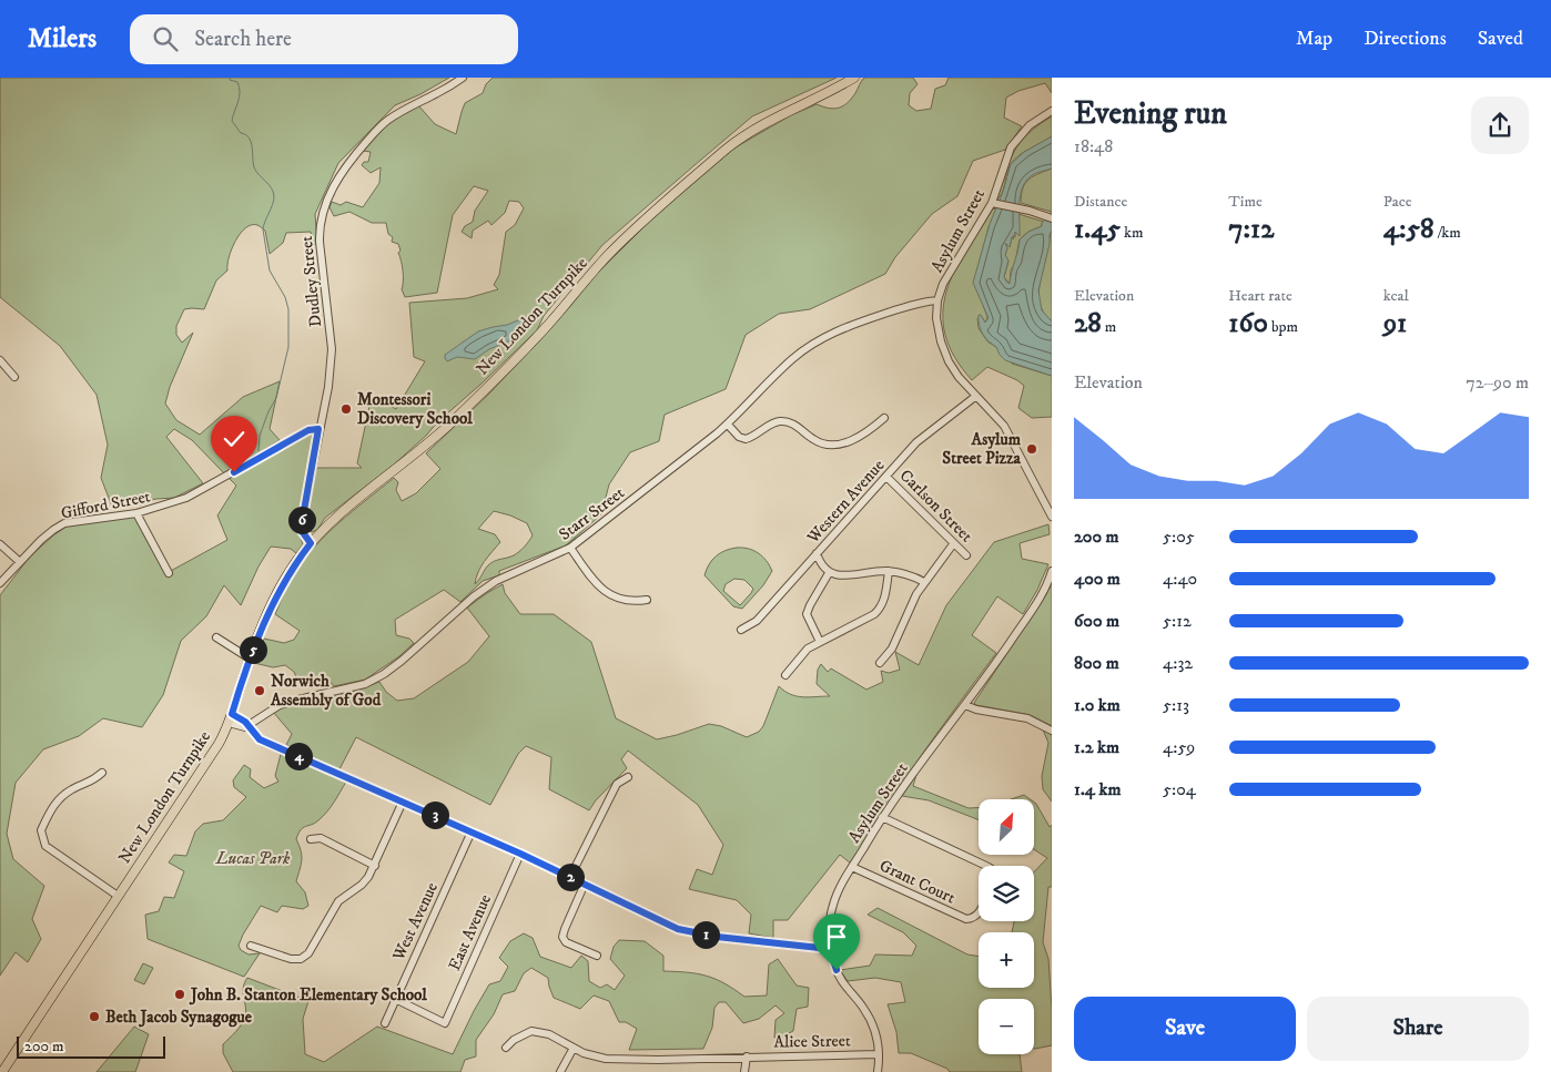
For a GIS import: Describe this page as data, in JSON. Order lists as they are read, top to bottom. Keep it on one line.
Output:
{"streets":{"main road":["New London Turnpike"],"street":["Asylum Street","Dudley Street","Western Avenue","Gifford Street","Carlson Street","Starr Street","Grant Court","West Avenue","East Avenue","Alice Street"]},"crossings":[["Asylum Street","Western Avenue"],["Asylum Street","Starr Street"],["Asylum Street","Grant Court"],["Asylum Street","Alice Street"],["Dudley Street","New London Turnpike"],["Dudley Street","Gifford Street"],["Western Avenue","Carlson Street"],["West Avenue","East Avenue"]],"parks":["Lucas Park"],"places":["Montessori Discovery School","Asylum Street Pizza","Norwich Assembly of God","John B. Stanton Elementary School","Beth Jacob Synagogue"],"scale_bar":"200 m","north":"top right","page":{"header":"Milers","search":"Search here","nav":["Map","Directions","Saved"],"heading":["Evening run","18:48"],"stats":[["Distance","1.45 km"],["Time","7:12"],["Pace","4:58 /km"],["Elevation","28 m"],["Heart rate","160 bpm"],["kcal","91"]],"chart":["Elevation","72–90 m"],"pins":["6","5","4","3","2","1"],"list":[{"name":"200 m","note":"5:05"},{"name":"400 m","note":"4:40"},{"name":"600 m","note":"5:12"},{"name":"800 m","note":"4:32"},{"name":"1.0 km","note":"5:13"},{"name":"1.2 km","note":"4:59"},{"name":"1.4 km","note":"5:04"}],"map_buttons":["+","−"],"buttons":["Save","Share"],"scale":"200 m"}}
